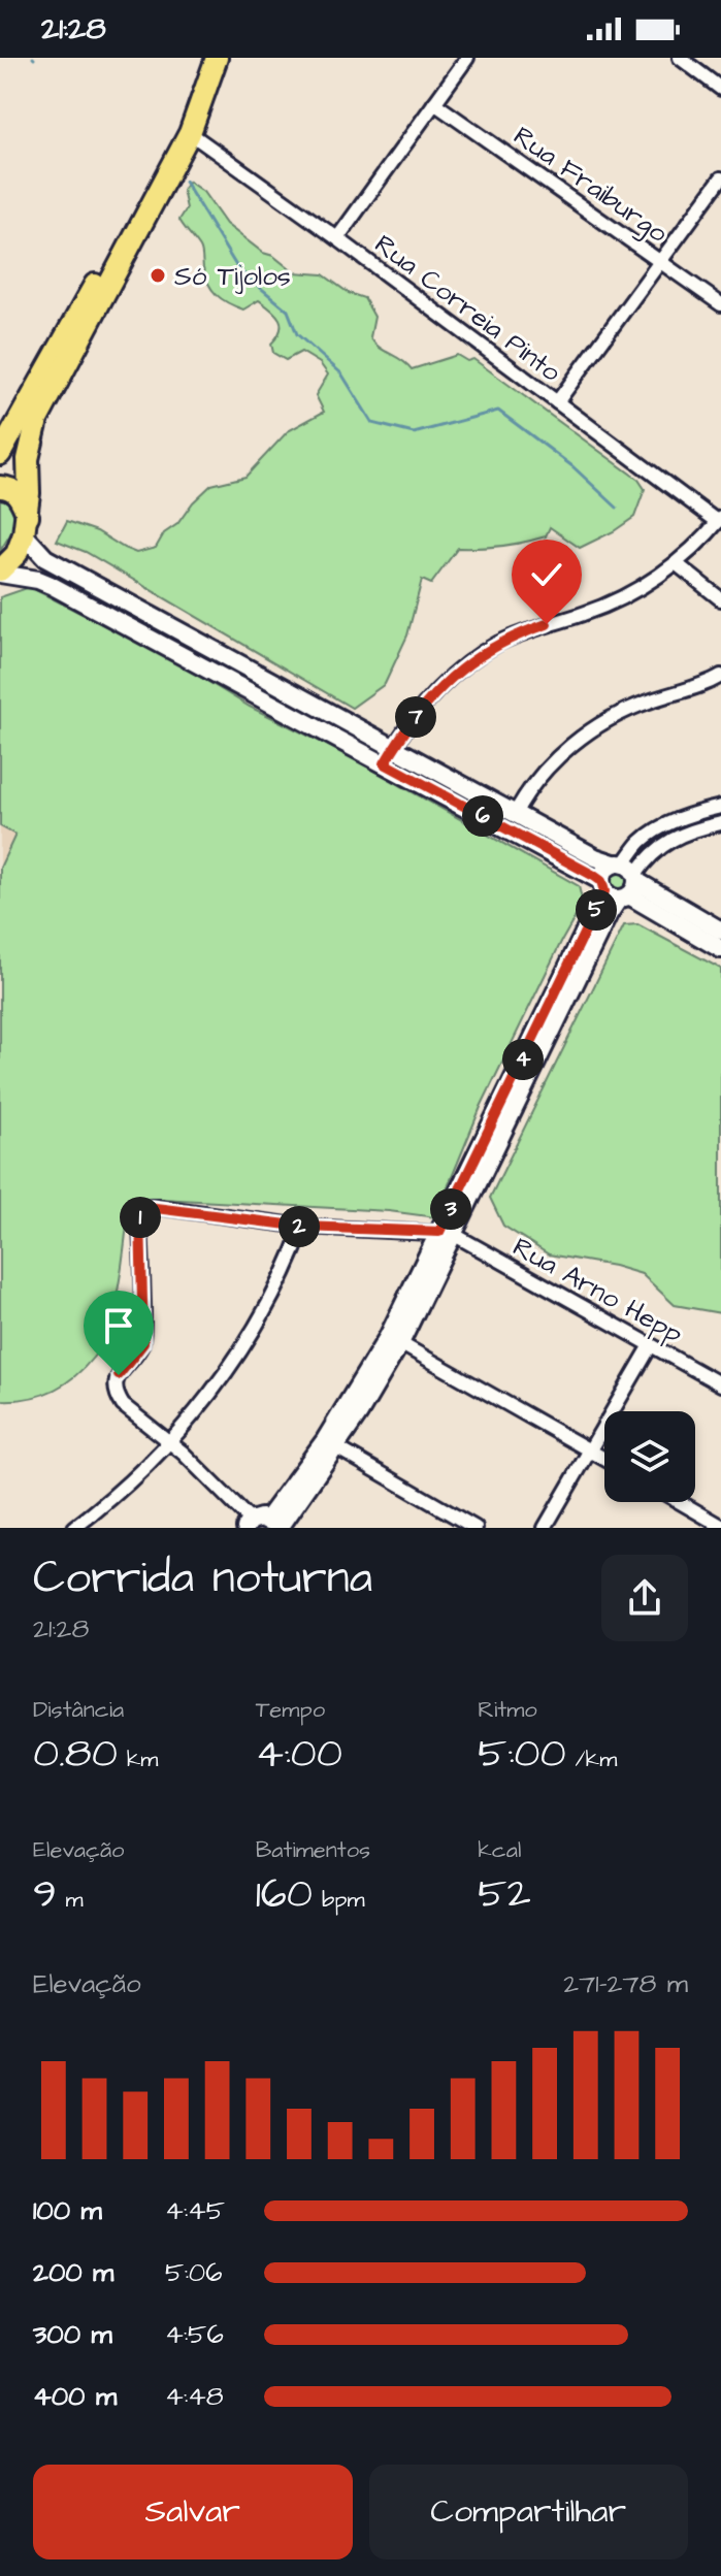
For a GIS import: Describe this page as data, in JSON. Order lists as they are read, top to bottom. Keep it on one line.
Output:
{"streets":{"street":["Rua Fraiburgo","Rua Correia Pinto","Rua Arno Hepp"]},"places":["Só Tijolos"],"page":{"status":"21:28","pins":["7","6","5","4","3","1","2"],"heading":["Corrida noturna","21:28"],"stats":[["Distância","0.80 km"],["Tempo","4:00"],["Ritmo","5:00 /km"],["Elevação","9 m"],["Batimentos","160 bpm"],["kcal","52"]],"chart":["Elevação","271–278 m"],"list":[{"name":"100 m","note":"4:45"},{"name":"200 m","note":"5:06"},{"name":"300 m","note":"4:56"},{"name":"400 m","note":"4:48"}],"buttons":["Salvar","Compartilhar"]}}
